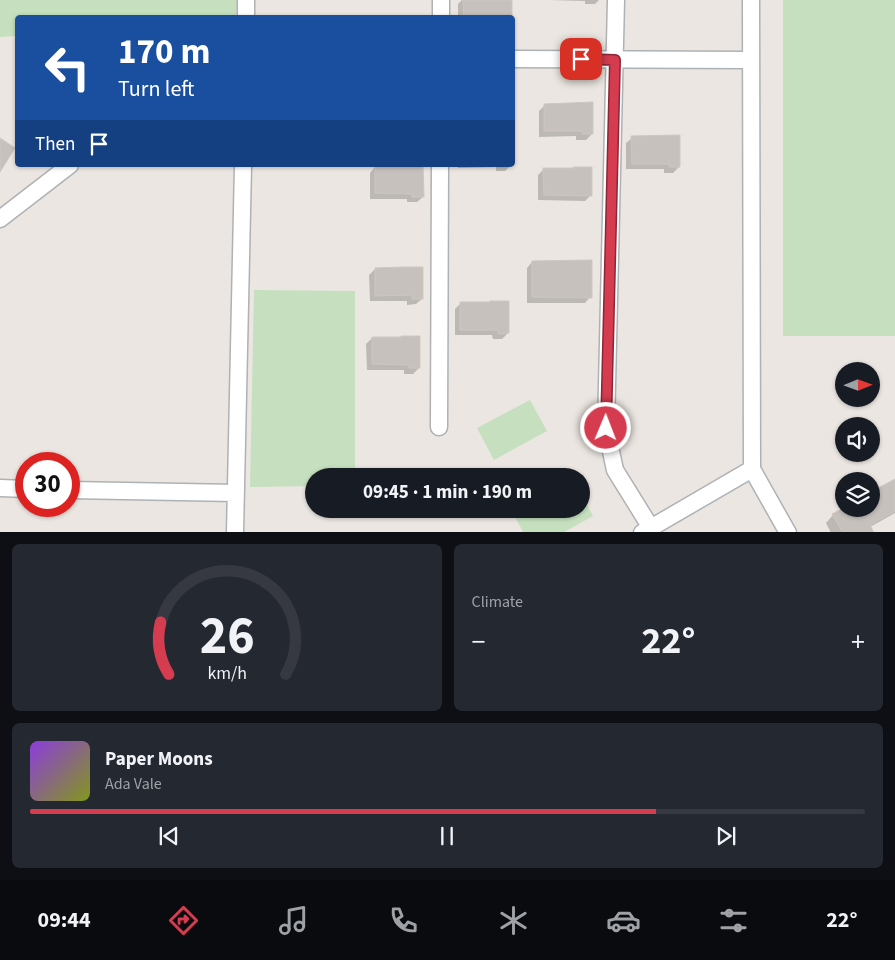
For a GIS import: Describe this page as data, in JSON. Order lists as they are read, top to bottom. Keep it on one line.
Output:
{"north":"right","page":{"turn":["170 m","Turn left"],"then":"Then","limit":"30","trip":"09:45 · 1 min · 190 m","tile":"Climate","heat":["−","22°","+"],"song":["Paper Moons","Ada Vale"],"tabs":["09:44","22°"],"gauge":["26","km/h"]}}
